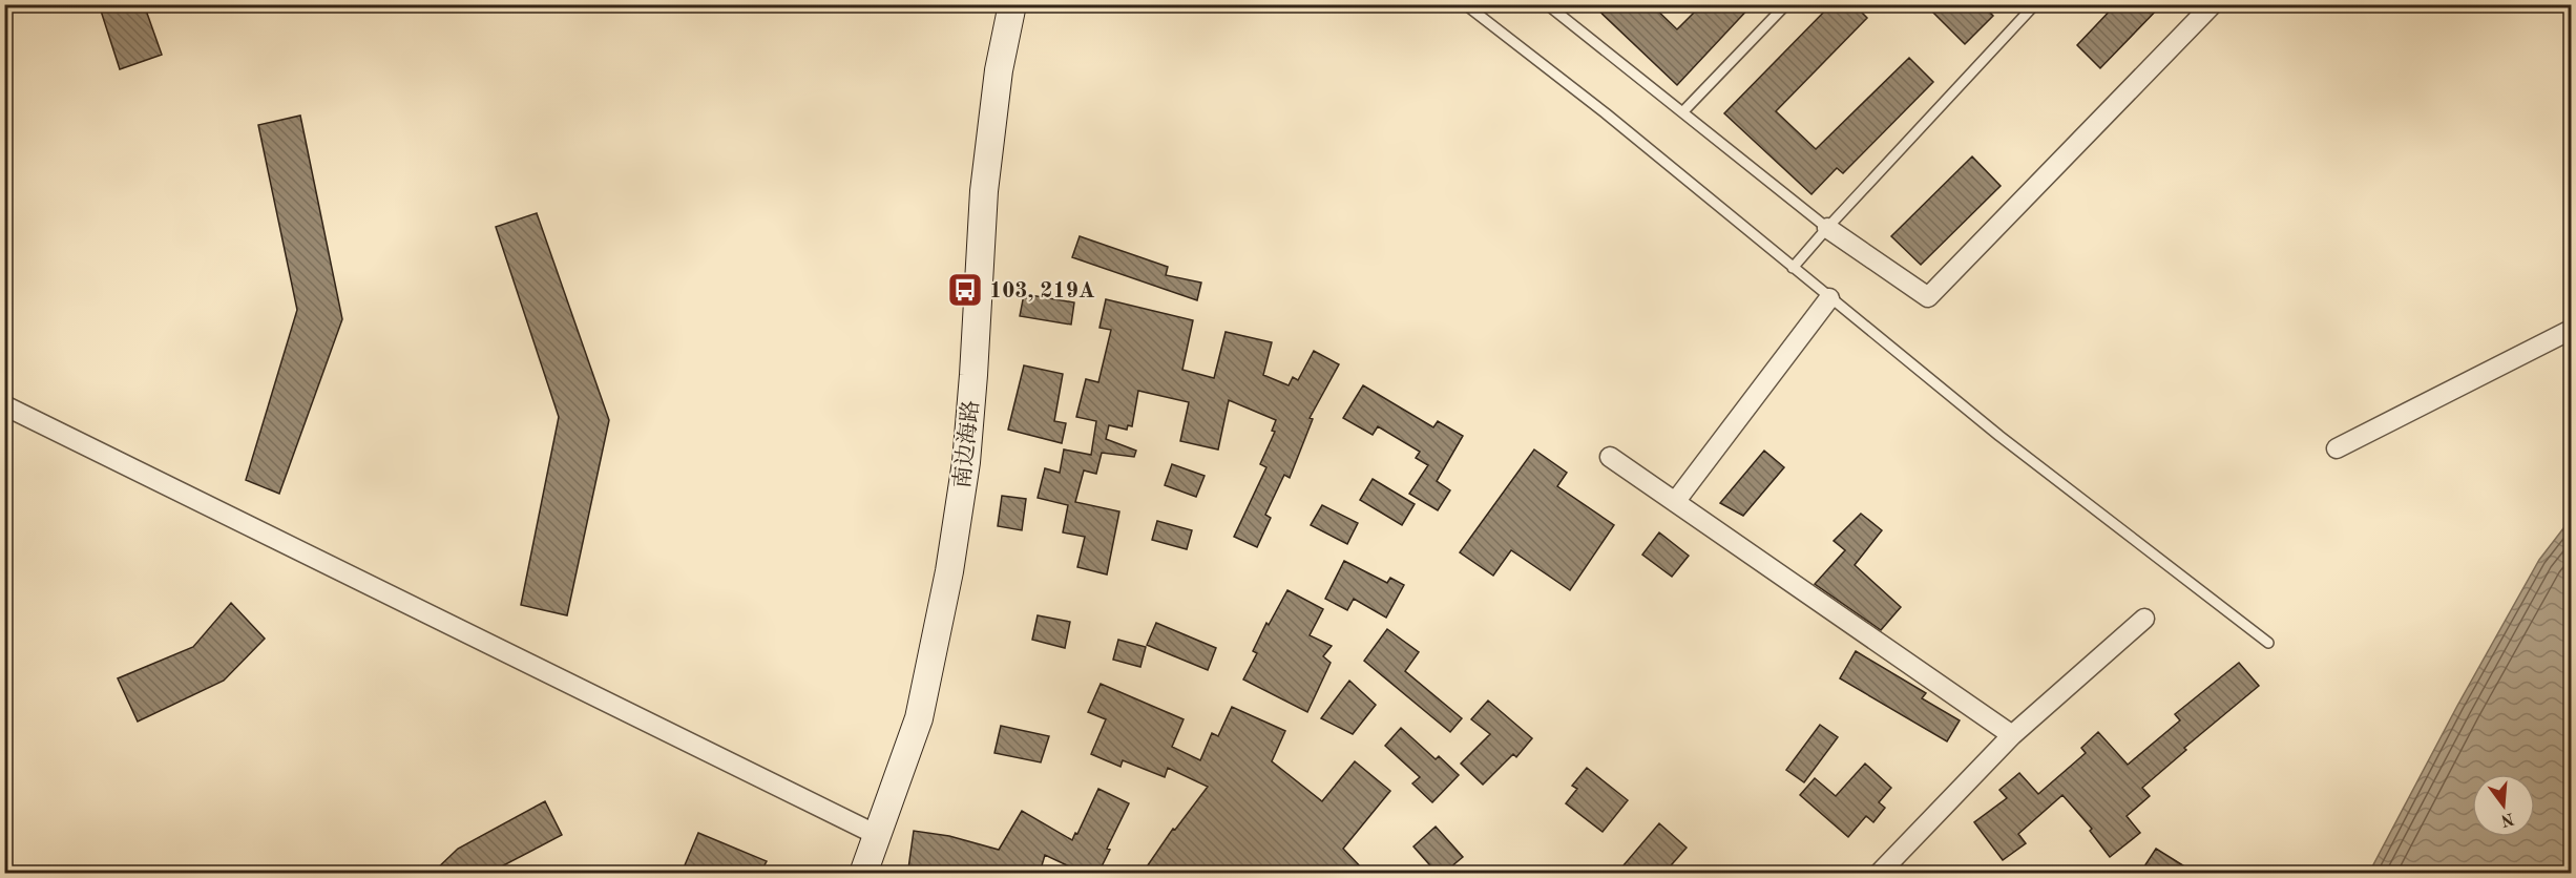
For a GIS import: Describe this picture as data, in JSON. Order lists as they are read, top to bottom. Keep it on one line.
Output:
{"streets":{"main road":["南边海路"]},"places":{"bus stop":["103, 219A"]},"north":"bottom"}
